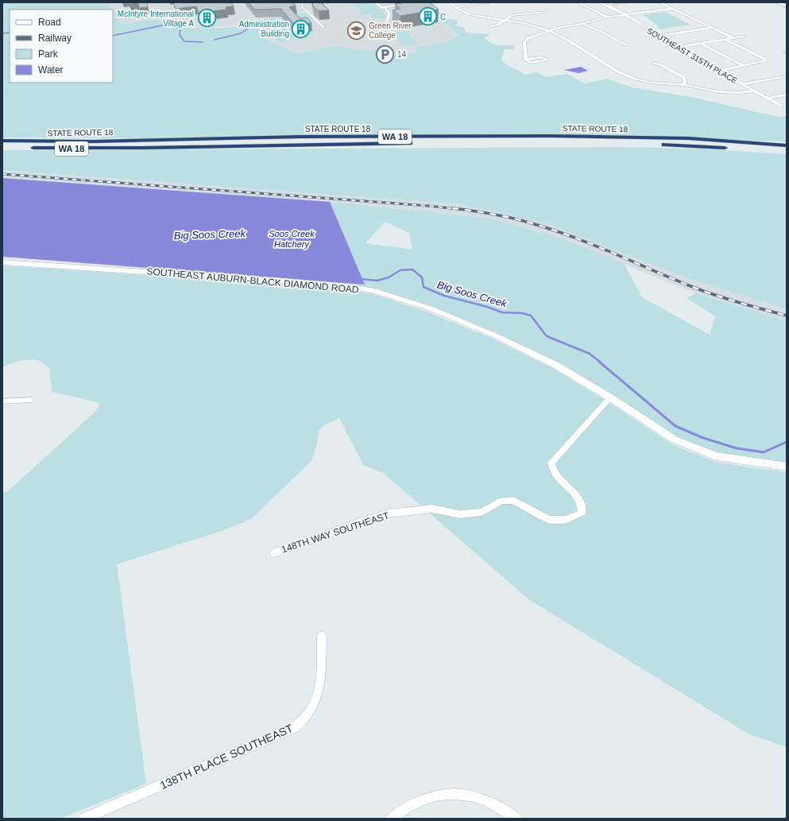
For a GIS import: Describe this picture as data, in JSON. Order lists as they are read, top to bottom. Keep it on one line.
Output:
{"streets":{"highway":["STATE ROUTE 18","WA 18"],"main road":["SOUTHEAST AUBURN-BLACK DIAMOND ROAD"],"street":["SOUTHEAST 315TH PLACE","148TH WAY SOUTHEAST","138TH PLACE SOUTHEAST"]},"crossings":[["SOUTHEAST AUBURN-BLACK DIAMOND ROAD","148TH WAY SOUTHEAST"]],"water":["Soos Creek Hatchery","Big Soos Creek"],"places":{"building":["C","McIntyre International Village A","Administration Building"],"school or university":["Green River College"],"parking":["14"]},"legend":["Road","Railway","Park","Water"]}
